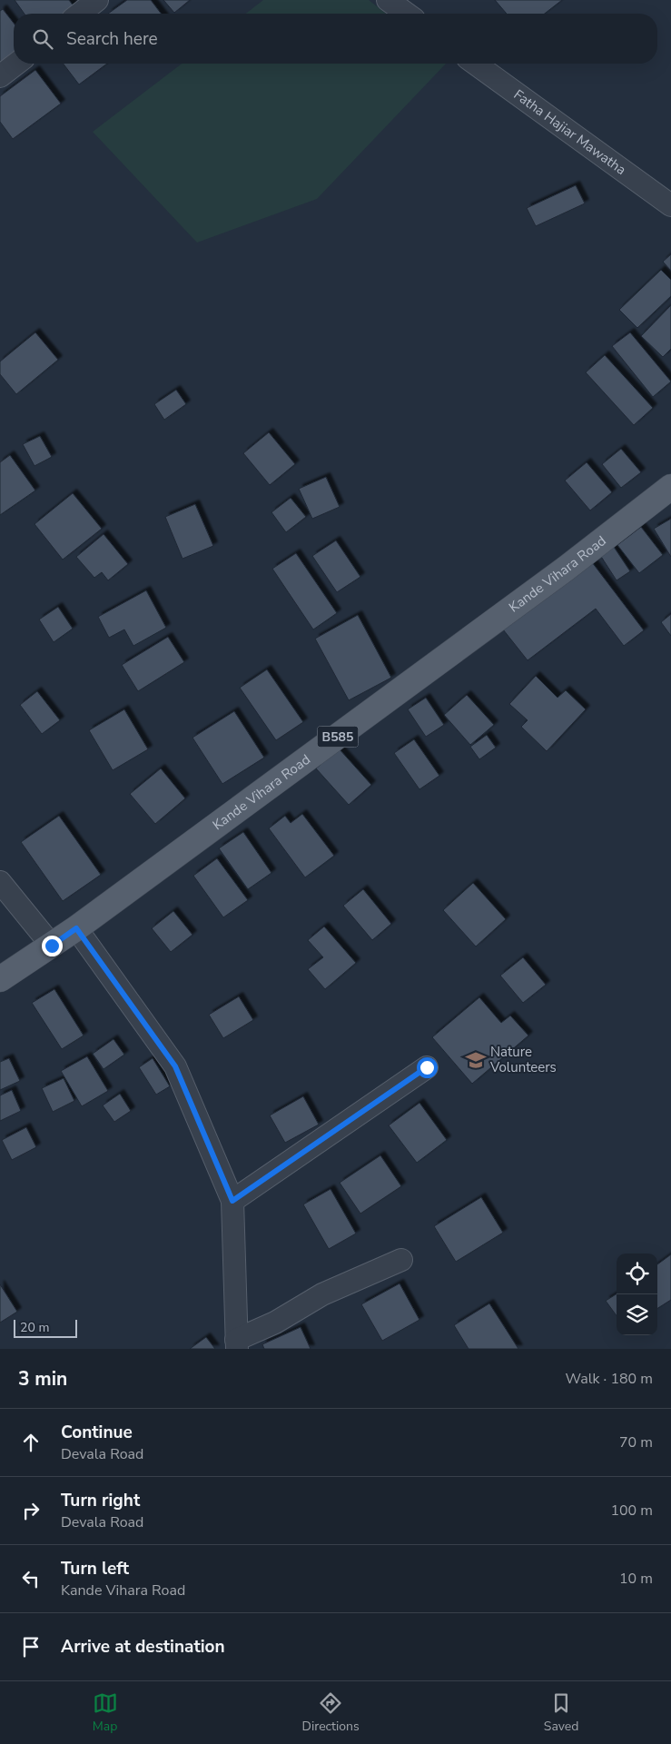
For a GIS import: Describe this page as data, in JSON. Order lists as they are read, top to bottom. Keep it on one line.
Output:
{"streets":{"main road":["Kande Vihara Road","B585"],"street":["Fatha Hajiar Mawatha"]},"places":{"school or university":["Nature Volunteers"]},"scale_bar":"20 m","page":{"search":"Search here","scale":"20 m","heading":["3 min","Walk · 180 m"],"list":[["Continue","Devala Road","70 m"],["Turn right","Devala Road","100 m"],["Turn left","Kande Vihara Road","10 m"],"Arrive at destination"],"nav":["Map","Directions","Saved"]}}
